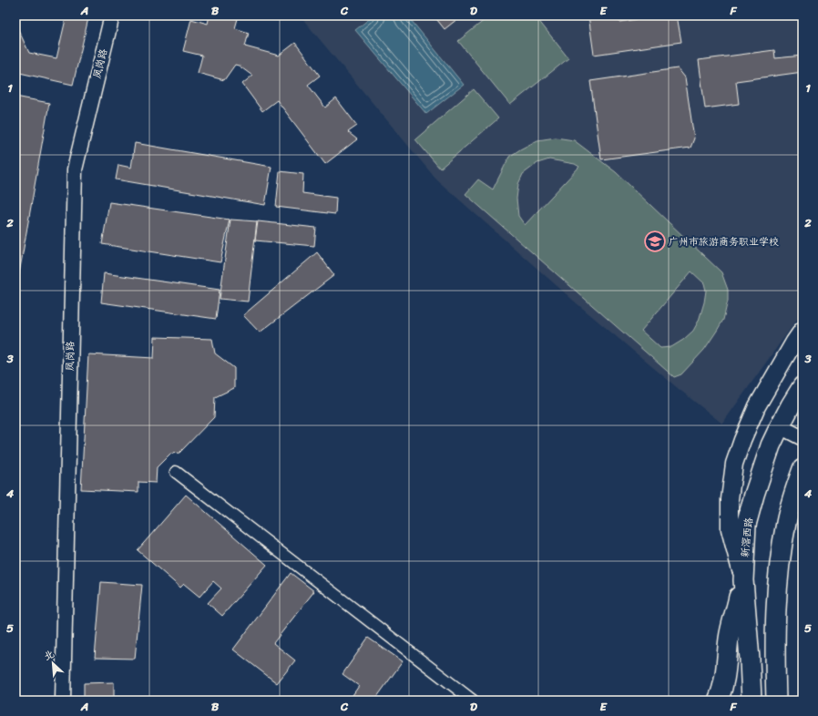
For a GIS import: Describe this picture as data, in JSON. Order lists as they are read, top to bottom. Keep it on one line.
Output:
{"streets":{"highway":["新滘西路"],"street":["凤岗路"]},"places":{"school or university":["广州市旅游商务职业学校"]},"north":"top left","grid":{"columns":["A","B","C","D","E","F"],"rows":["1","2","3","4","5"]}}
